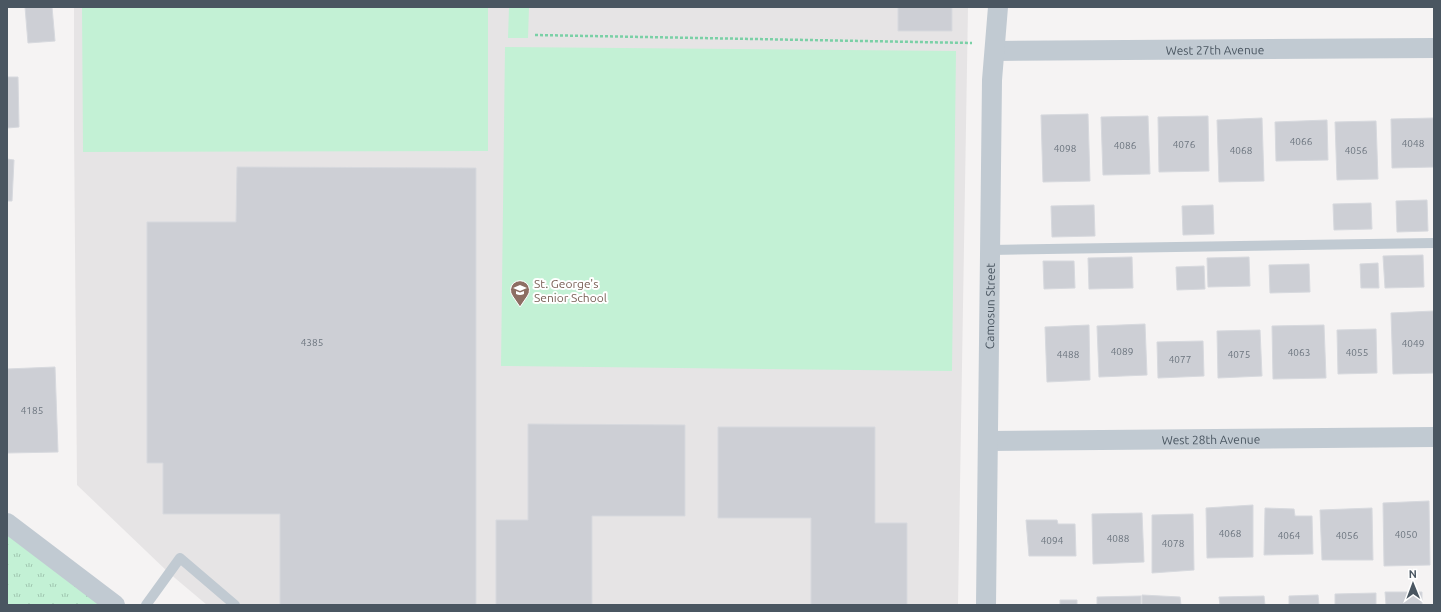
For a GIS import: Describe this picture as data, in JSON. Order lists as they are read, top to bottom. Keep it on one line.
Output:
{"streets":{"street":["West 27th Avenue","Camosun Street","West 28th Avenue"]},"crossings":[["West 27th Avenue","Camosun Street"],["Camosun Street","West 28th Avenue"]],"places":{"school or university":["St. George's Senior School"]},"house_numbers":["4066","4048","4076","4086","4098","4068","4056","4385","4049","4089","4063","4055","4488","4075","4077","4185","4068","4050","4064","4056","4088","4094","4078"],"north":"top"}
